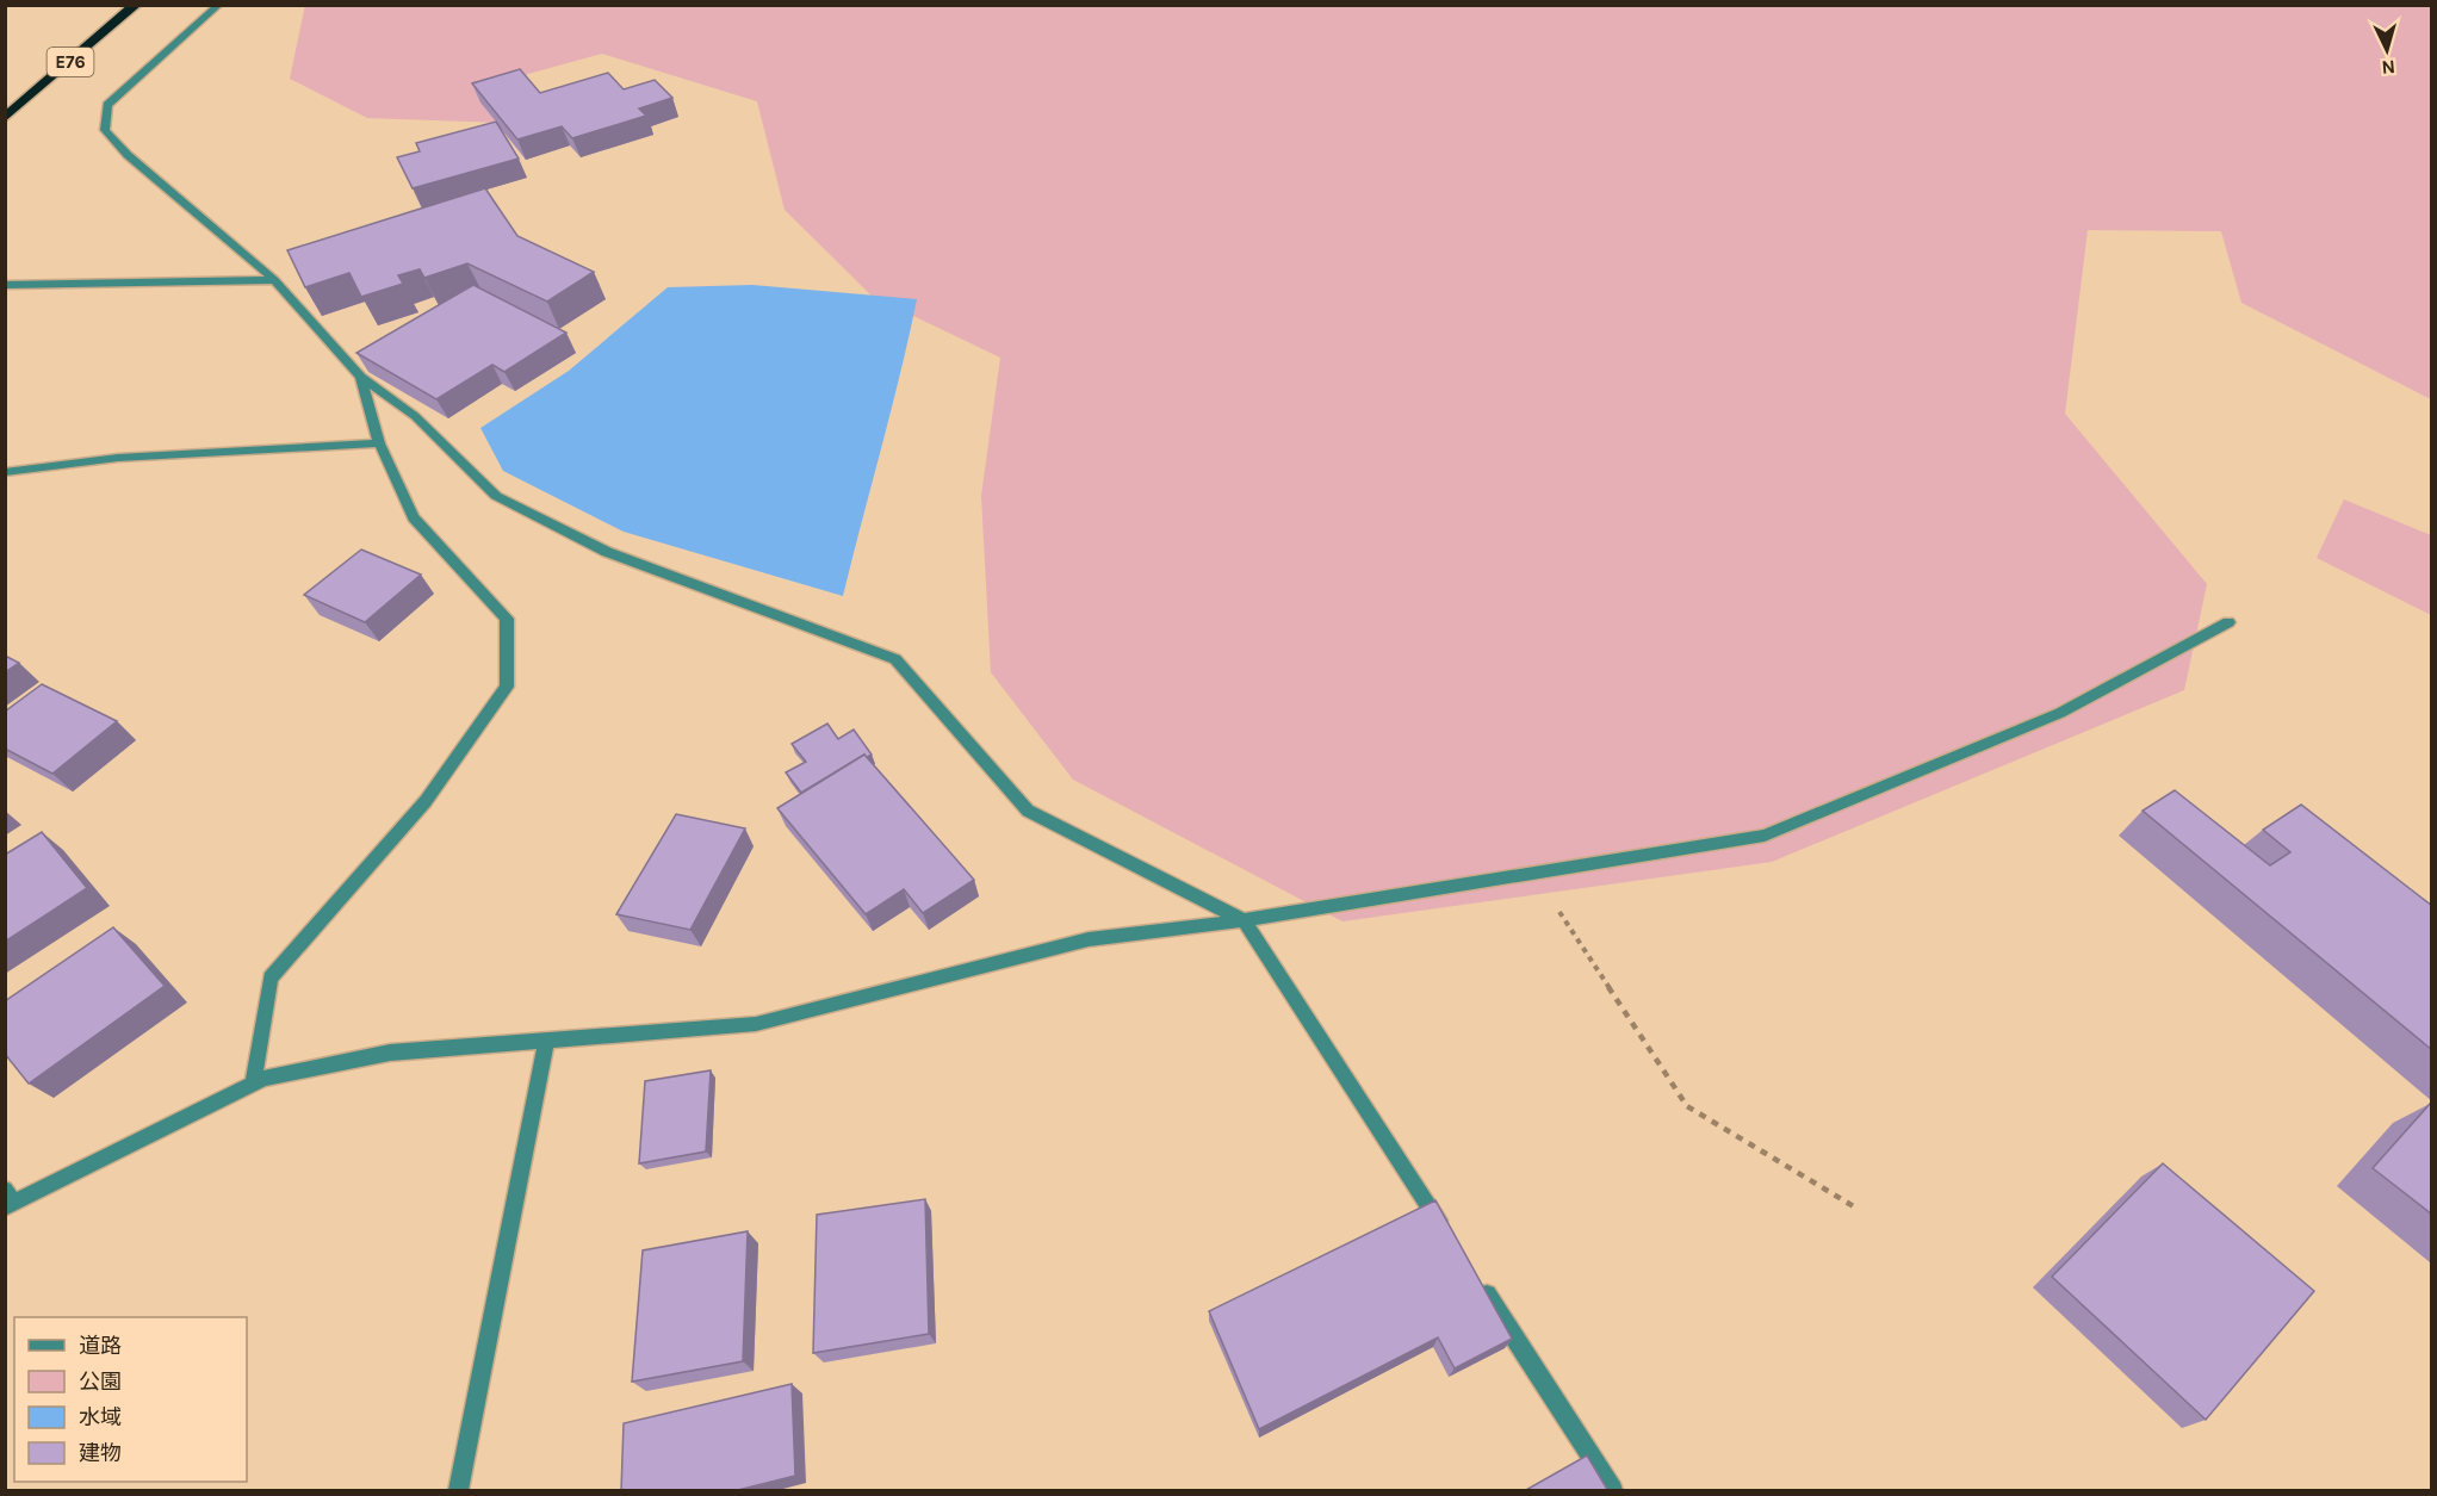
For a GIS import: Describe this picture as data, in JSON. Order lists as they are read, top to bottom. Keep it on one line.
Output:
{"streets":{"highway":["E76"]},"legend":["道路","公園","水域","建物"],"north":"bottom"}
